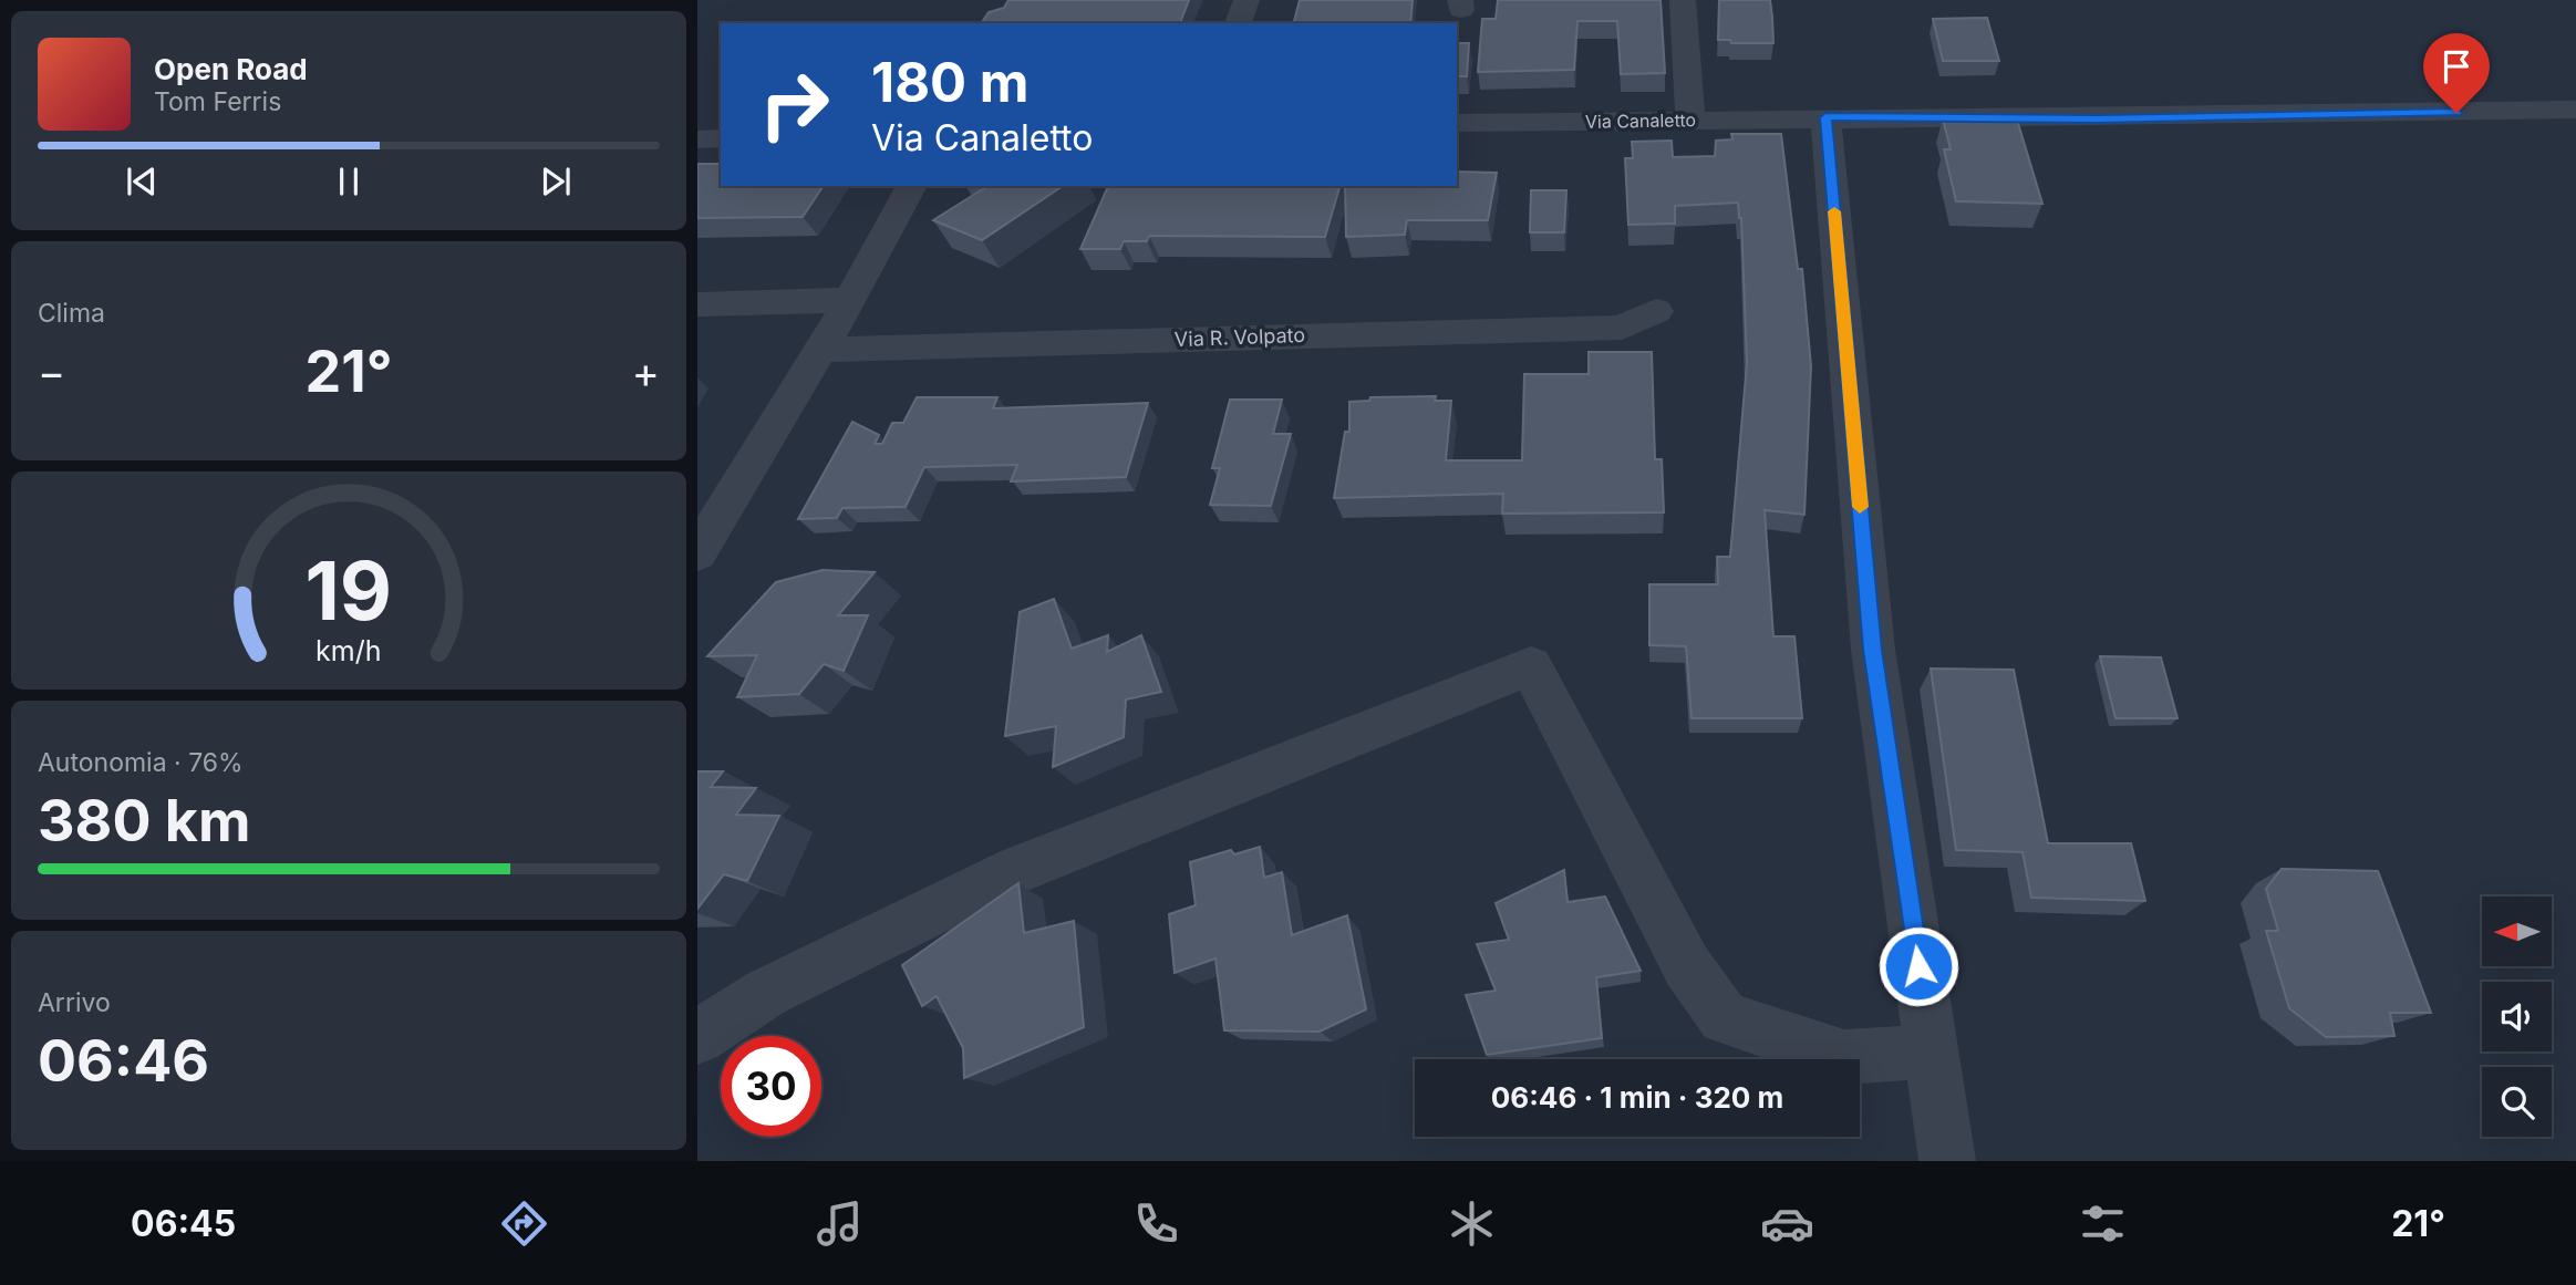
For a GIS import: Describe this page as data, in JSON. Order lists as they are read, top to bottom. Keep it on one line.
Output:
{"streets":{"street":["Via Canaletto","Via R. Volpato"]},"north":"left","page":{"turn":["180 m","Via Canaletto"],"song":["Open Road","Tom Ferris"],"tile":["Clima",["Autonomia · 76%","380 km"],["Arrivo","06:46"]],"heat":["−","21°","+"],"limit":"30","trip":"06:46 · 1 min · 320 m","tabs":["06:45","21°"],"gauge":["19","km/h"]}}
